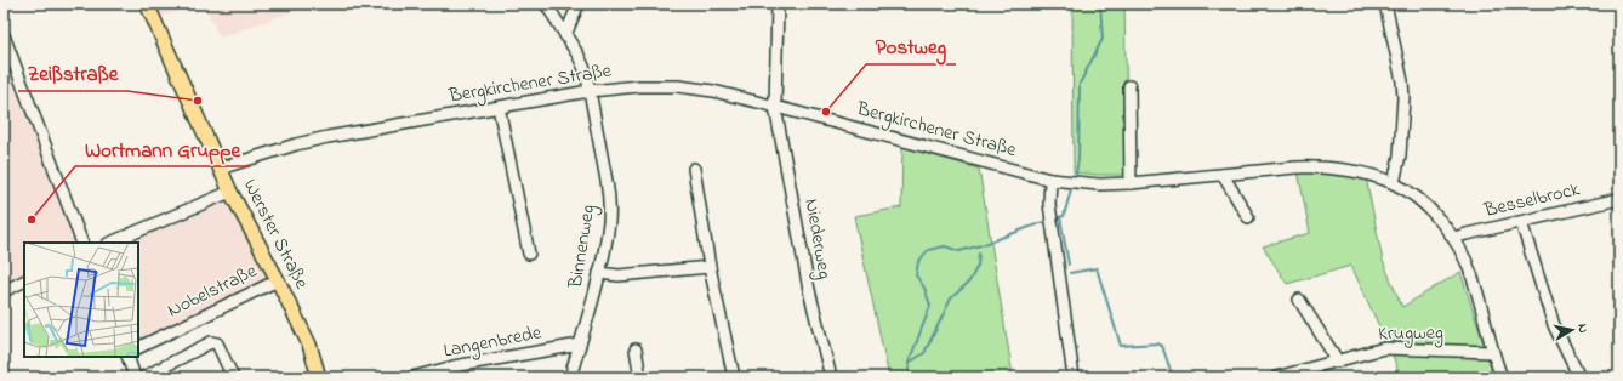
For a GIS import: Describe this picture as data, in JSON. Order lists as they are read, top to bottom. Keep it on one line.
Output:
{"streets":{"main road":["Werster Straße"],"street":["Bergkirchener Straße","Besselbrock","Niederweg","Binnenweg","Nobelstraße","Krugweg","Langenbrede"]},"crossings":[["Bergkirchener Straße","Besselbrock"],["Bergkirchener Straße","Werster Straße"],["Bergkirchener Straße","Niederweg"],["Bergkirchener Straße","Binnenweg"],["Bergkirchener Straße","Krugweg"],["Werster Straße","Nobelstraße"],["Binnenweg","Langenbrede"]],"places":["Zeißstraße","Postweg","Wortmann Gruppe"],"north":"right"}
